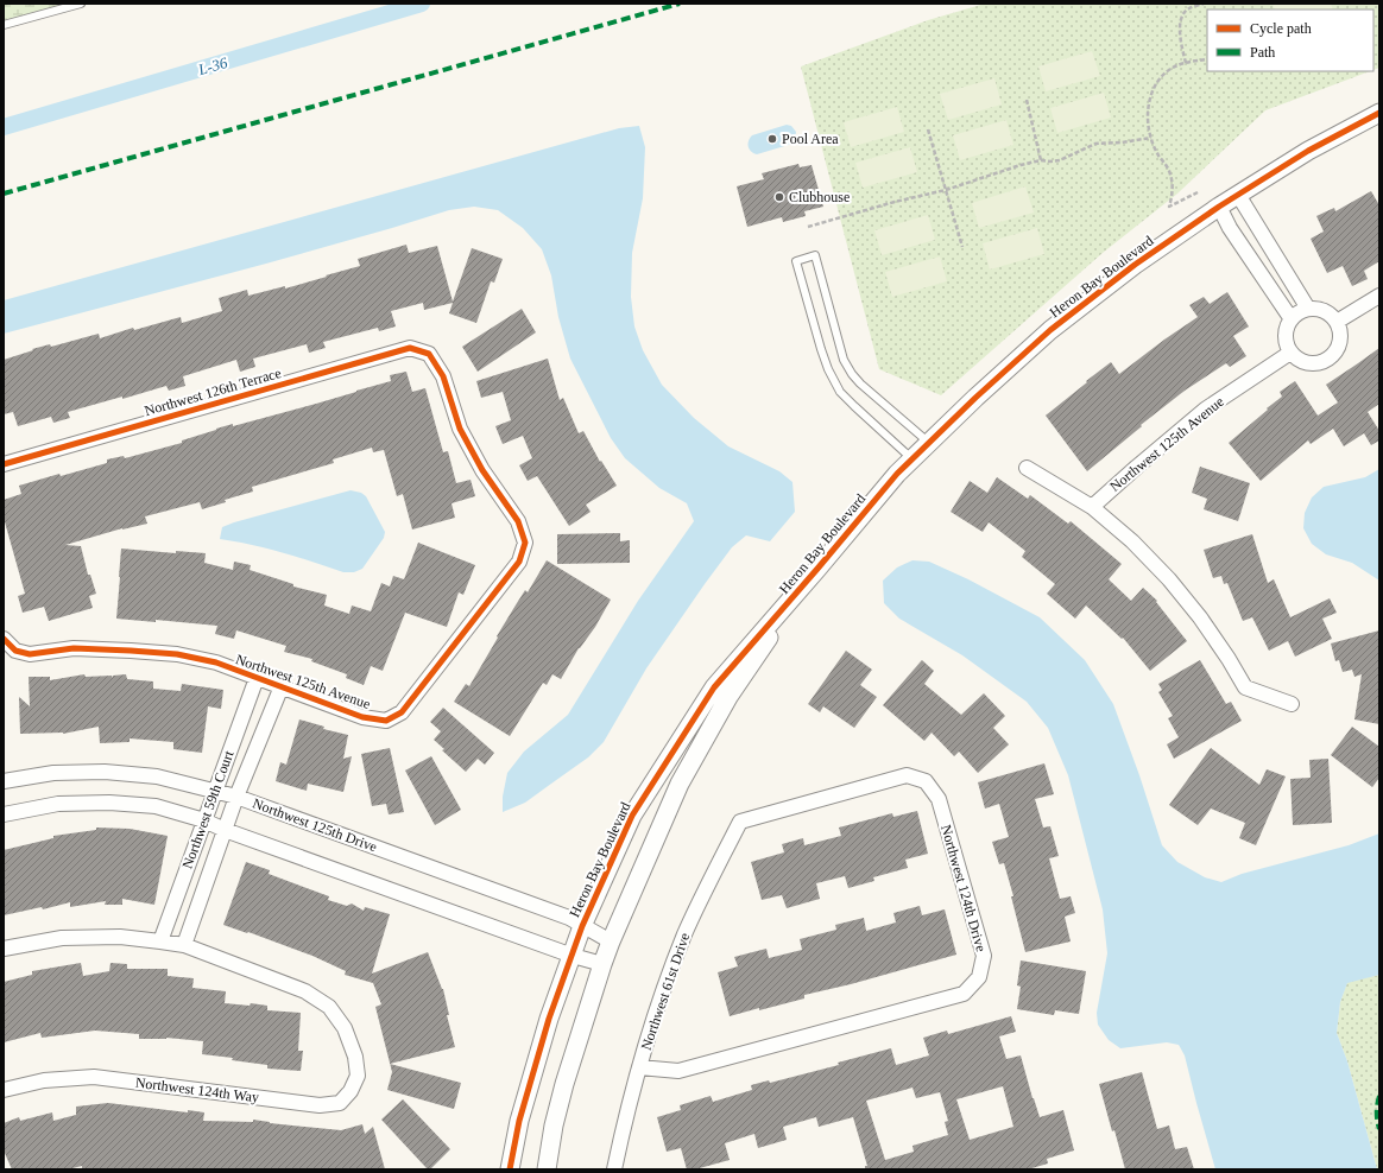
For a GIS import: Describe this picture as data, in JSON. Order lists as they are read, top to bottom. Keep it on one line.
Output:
{"streets":{"street":["Heron Bay Boulevard","Northwest 126th Terrace","Northwest 125th Avenue","Northwest 59th Court","Northwest 125th Drive","Northwest 124th Drive","Northwest 61st Drive","Northwest 124th Way"]},"crossings":[["Heron Bay Boulevard","Northwest 125th Drive"],["Northwest 126th Terrace","Northwest 125th Avenue"],["Northwest 125th Avenue","Northwest 59th Court"],["Northwest 59th Court","Northwest 125th Drive"],["Northwest 59th Court","Northwest 124th Way"],["Northwest 124th Drive","Northwest 61st Drive"]],"water":["L-36"],"places":["Pool Area","Clubhouse"],"legend":["Cycle path","Path"]}
